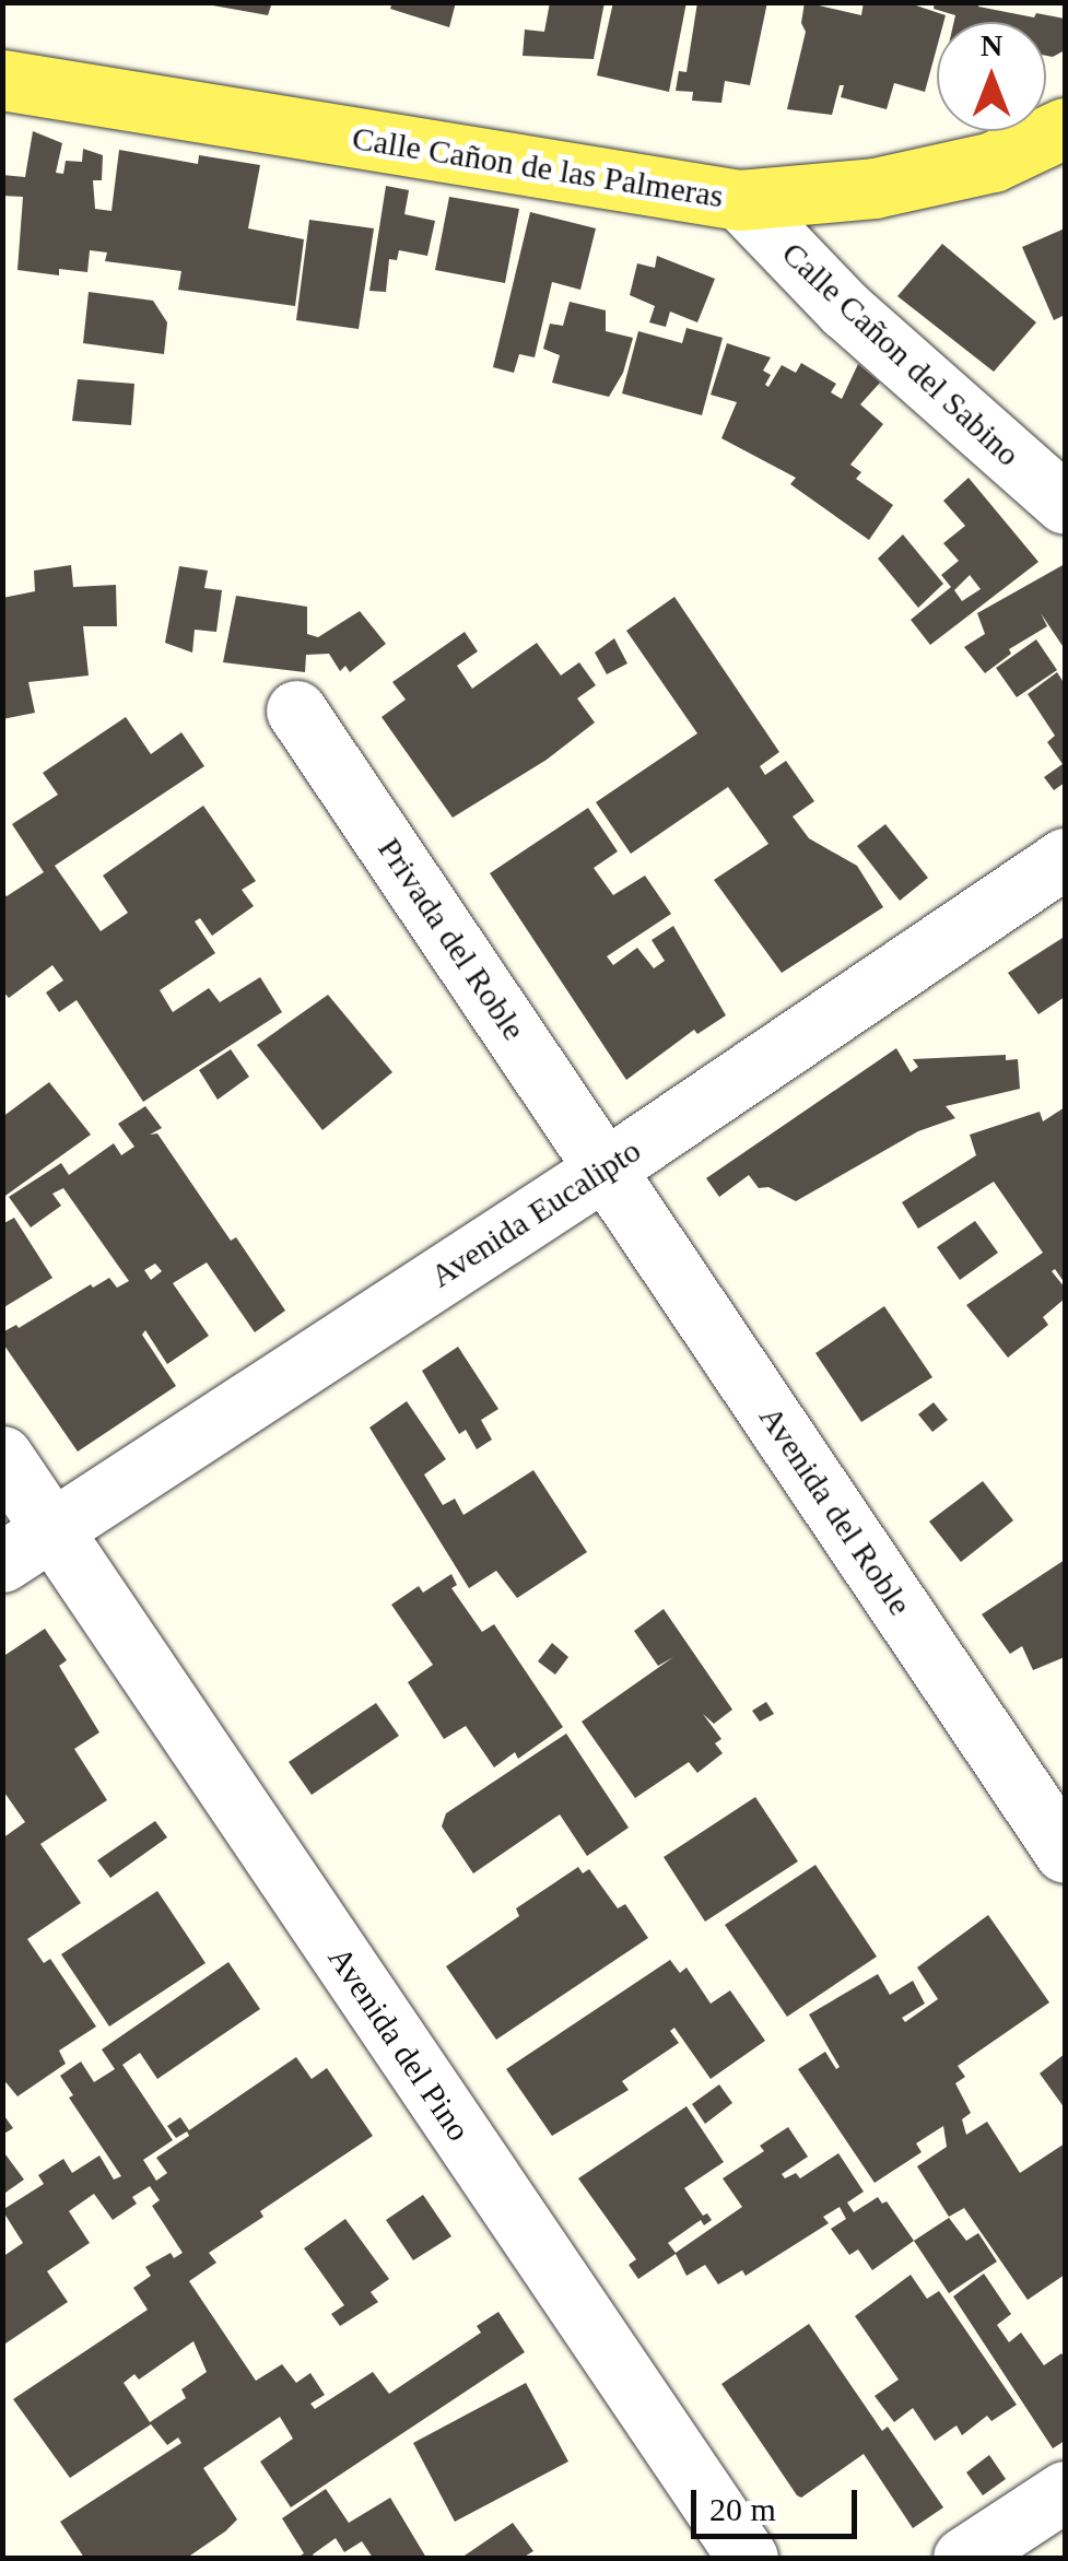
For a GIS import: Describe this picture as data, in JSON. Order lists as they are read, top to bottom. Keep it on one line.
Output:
{"streets":{"main road":["Calle Cañon de las Palmeras"],"street":["Calle Cañon del Sabino","Privada del Roble","Avenida Eucalipto","Avenida del Roble","Avenida del Pino"]},"crossings":[["Calle Cañon de las Palmeras","Calle Cañon del Sabino"],["Privada del Roble","Avenida Eucalipto"],["Privada del Roble","Avenida del Roble"],["Avenida Eucalipto","Avenida del Roble"],["Avenida Eucalipto","Avenida del Pino"]],"scale_bar":"20 m","north":"top"}
